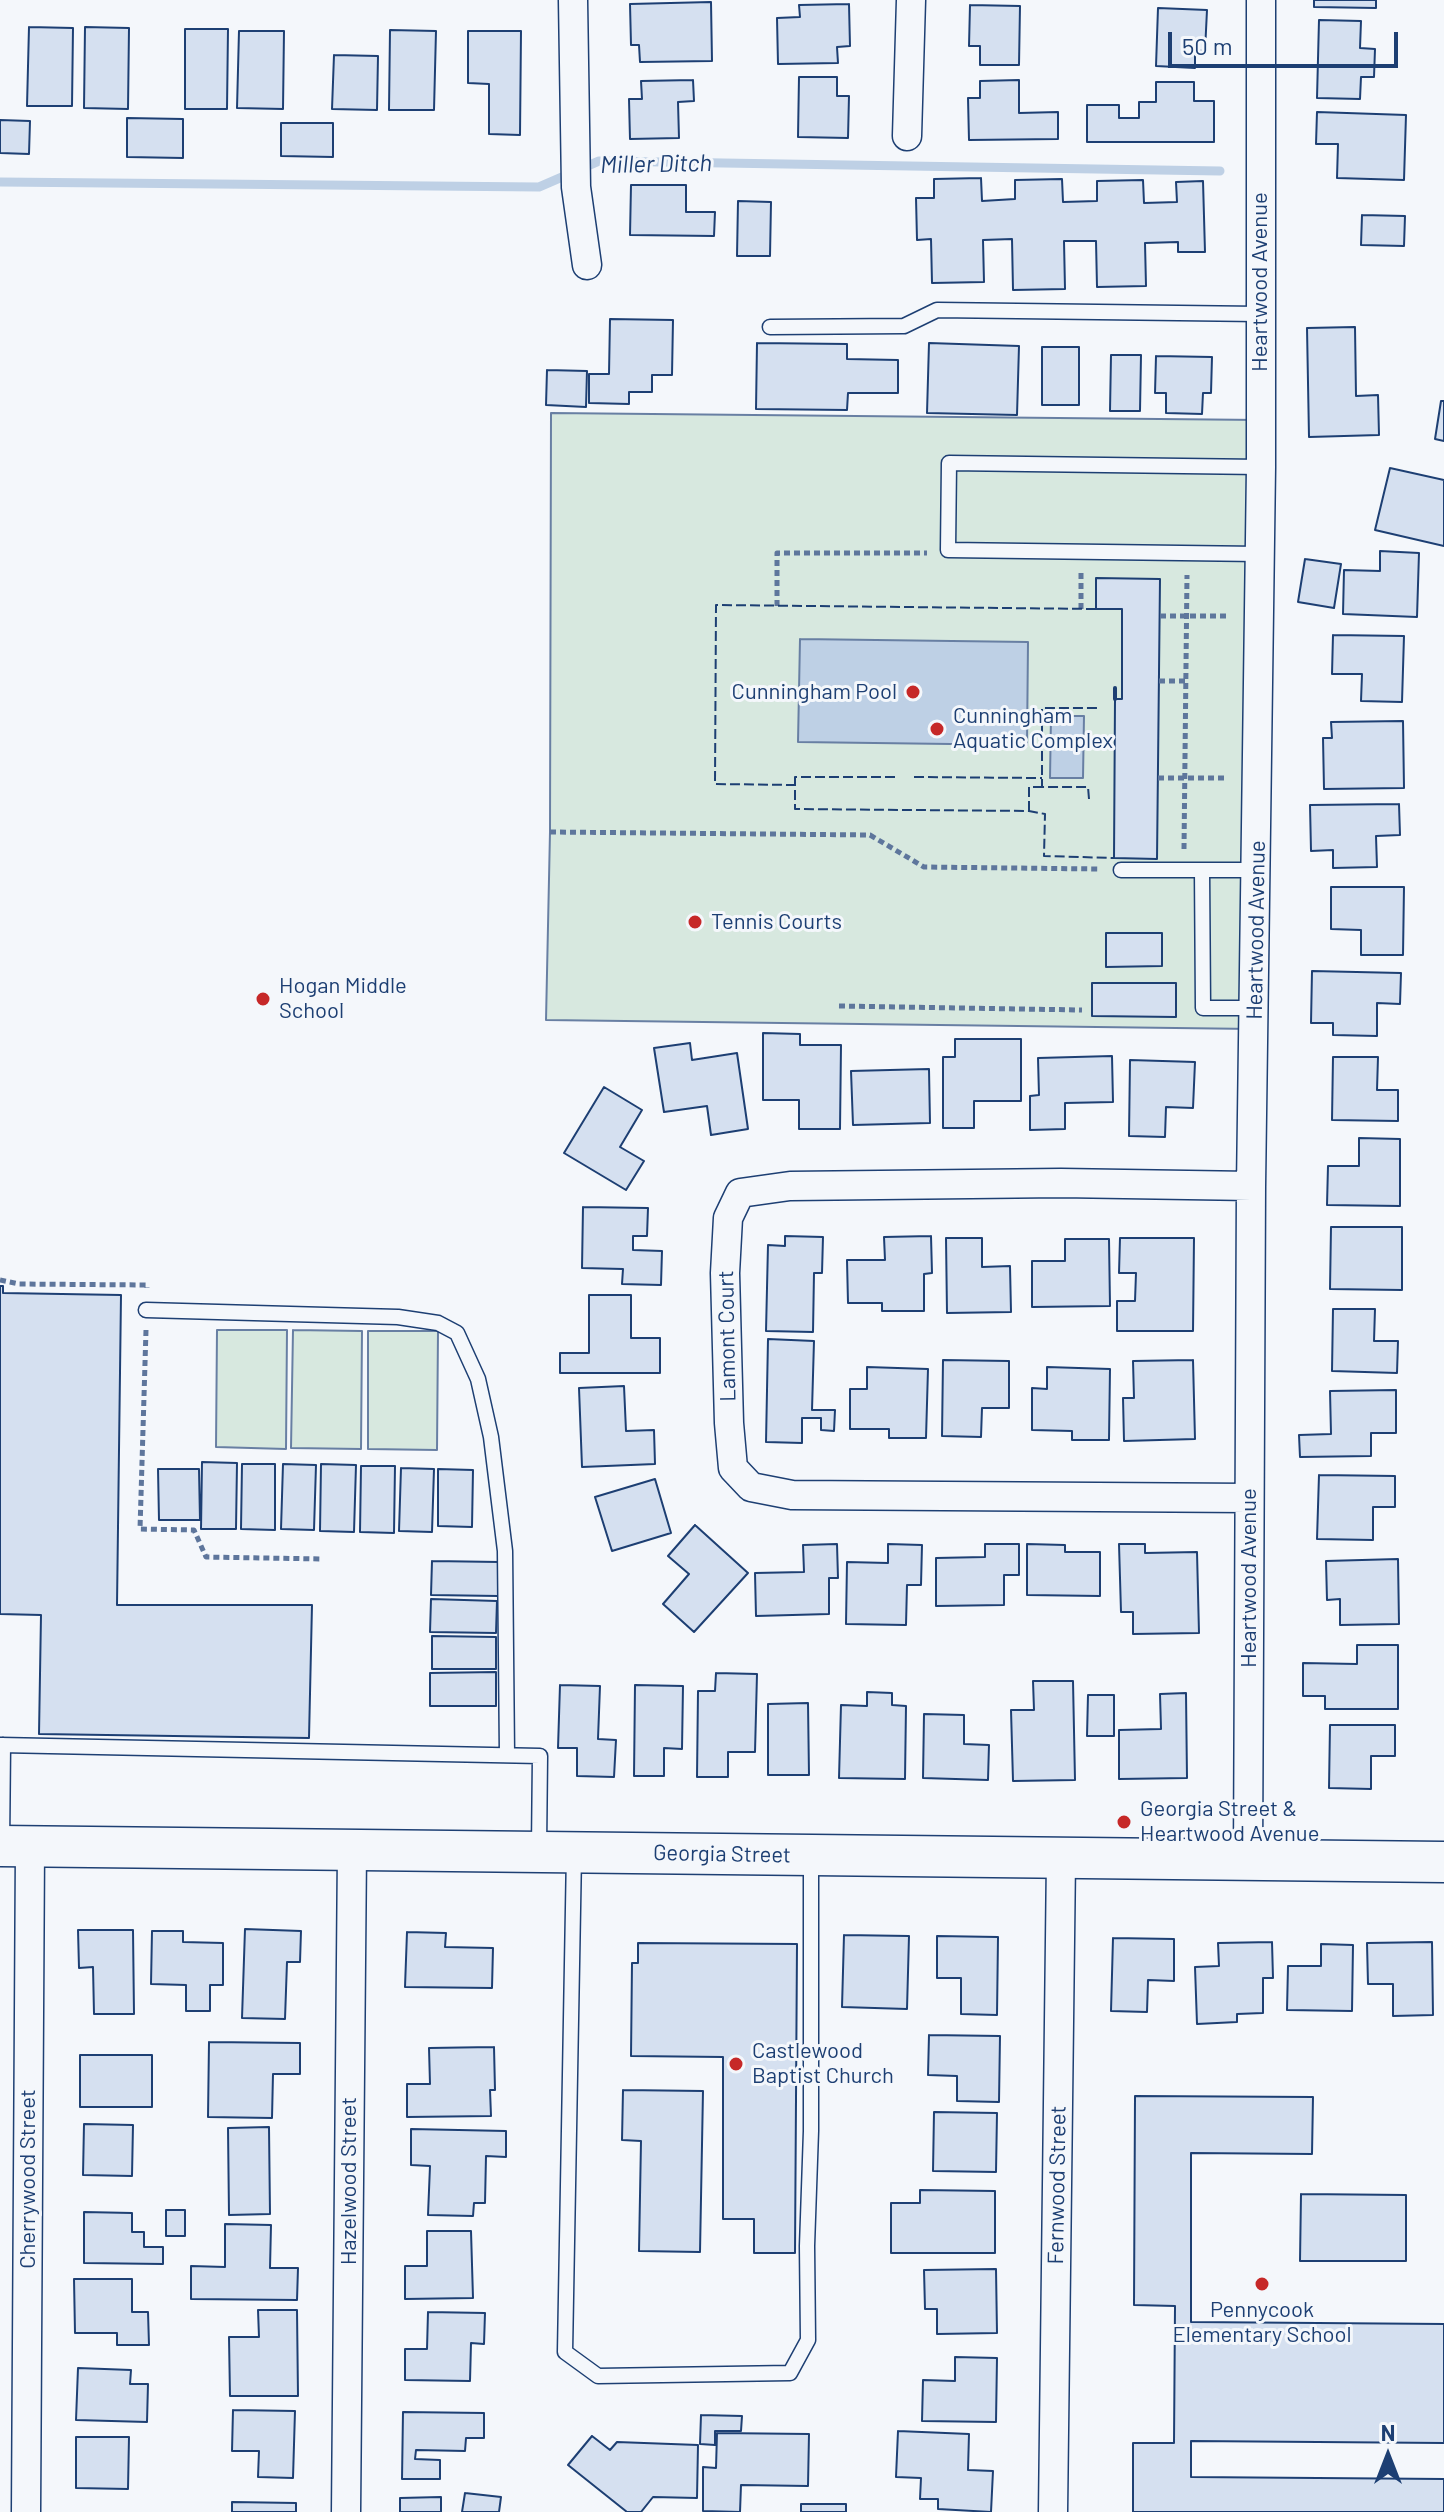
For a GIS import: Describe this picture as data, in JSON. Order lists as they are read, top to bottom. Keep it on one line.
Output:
{"streets":{"main road":["Georgia Street"],"street":["Heartwood Avenue","Lamont Court","Cherrywood Street","Hazelwood Street","Fernwood Street"]},"crossings":[["Heartwood Avenue","Lamont Court"],["Heartwood Avenue","Georgia Street"],["Georgia Street","Cherrywood Street"],["Georgia Street","Hazelwood Street"],["Georgia Street","Fernwood Street"]],"water":["Miller Ditch"],"places":["Cunningham Pool","Cunningham Aquatic Complex","Tennis Courts","Hogan Middle School","Georgia Street & Heartwood Avenue","Castlewood Baptist Church","Pennycook Elementary School"],"scale_bar":"50 m","north":"top"}
